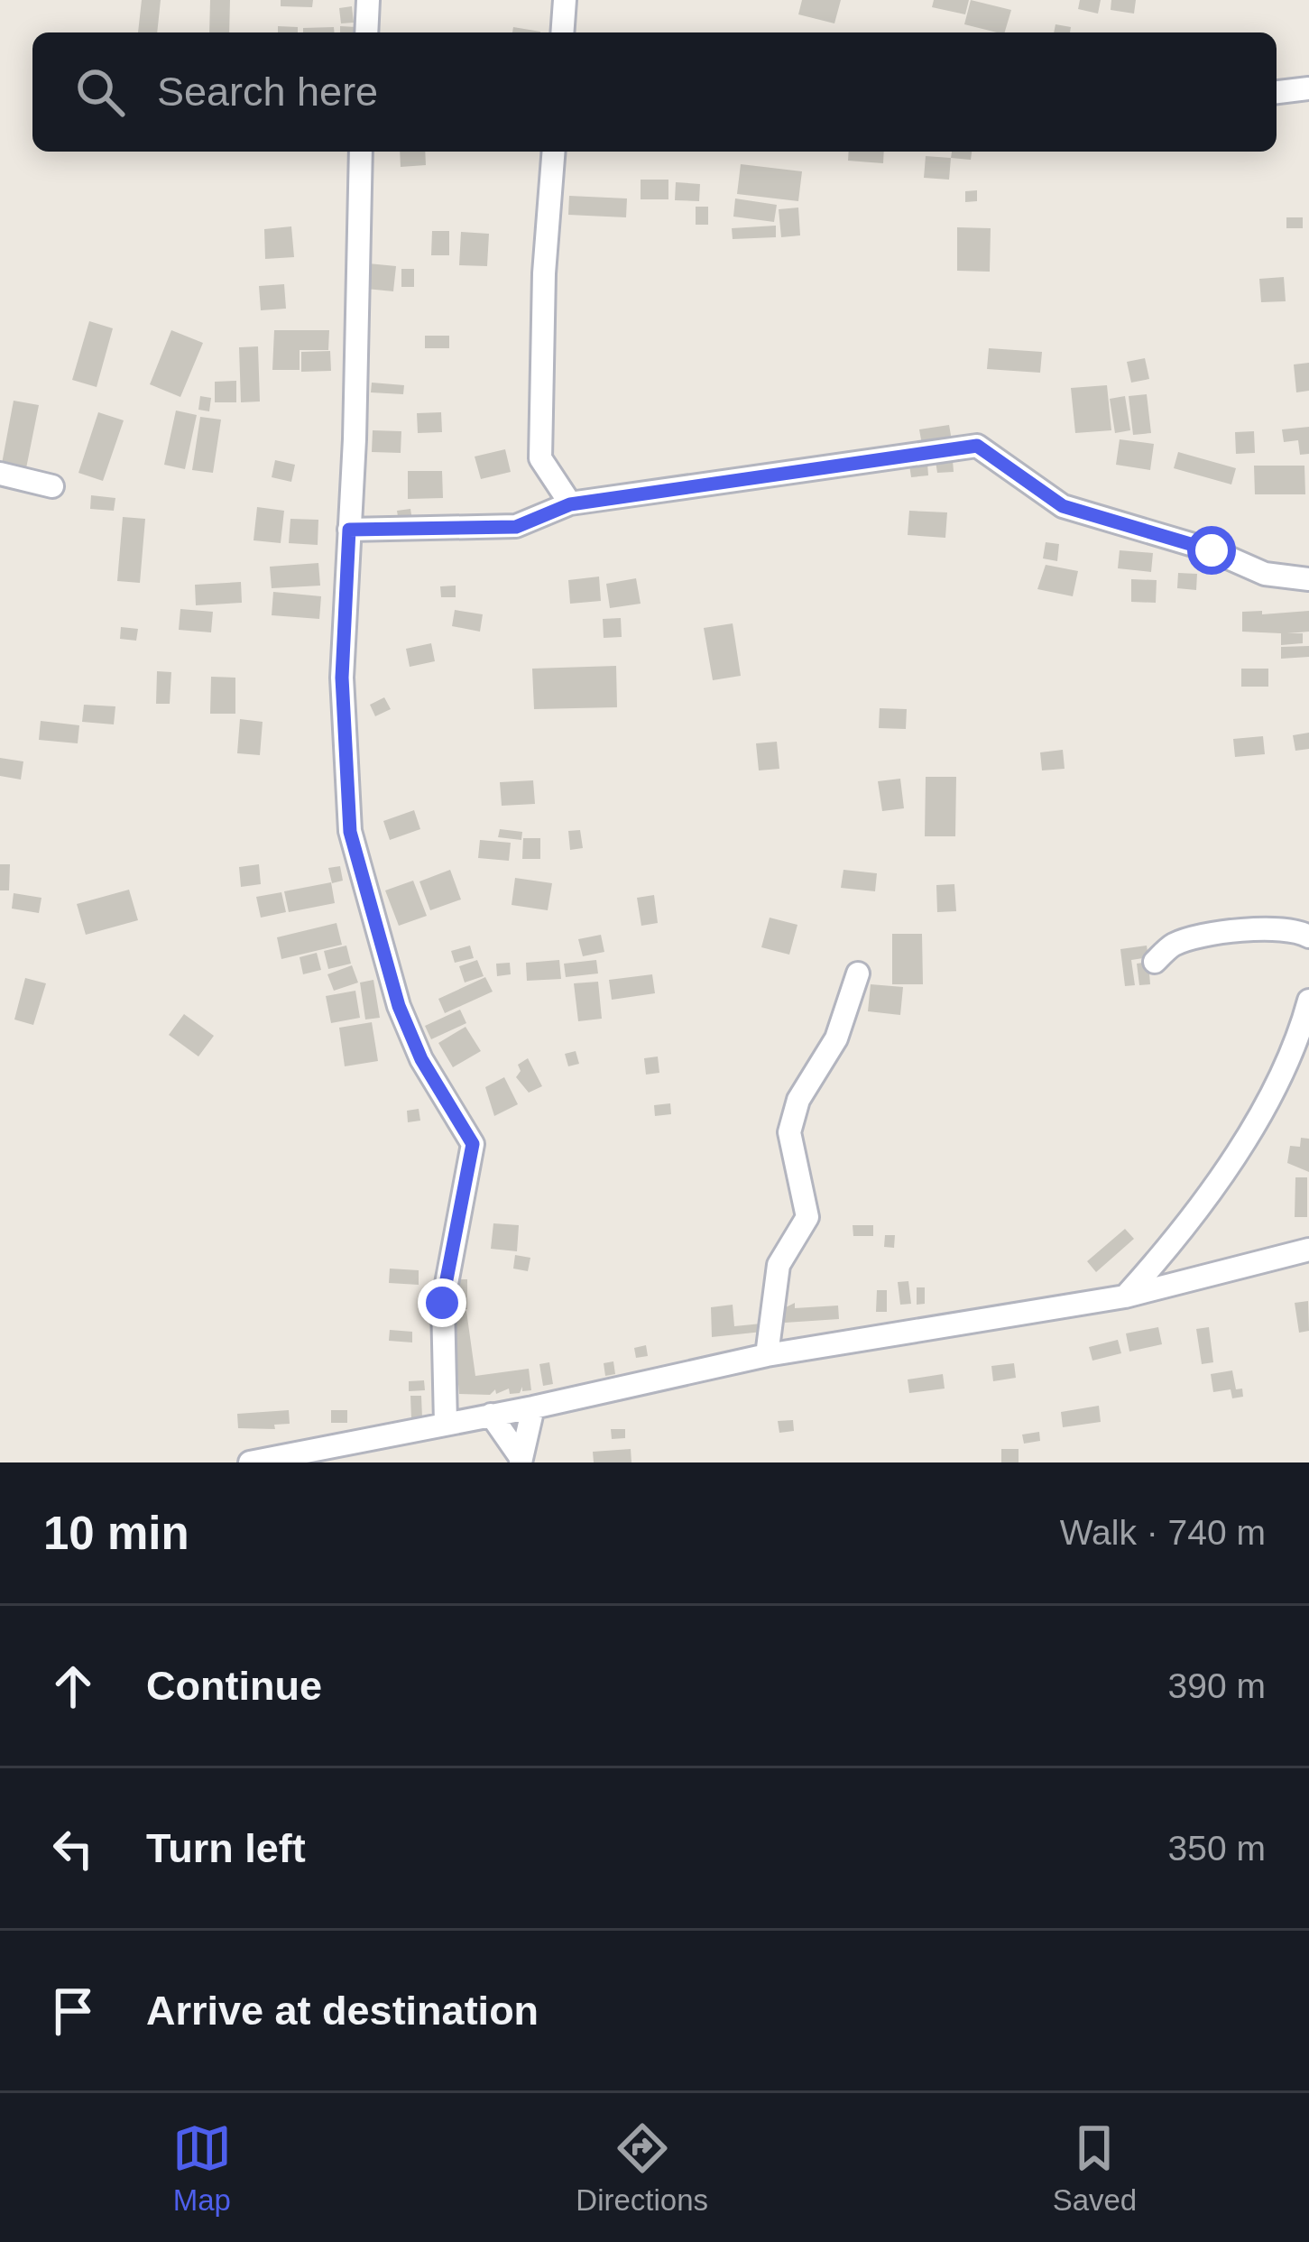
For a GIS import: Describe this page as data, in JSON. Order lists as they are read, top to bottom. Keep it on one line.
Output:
{"page":{"search":"Search here","heading":["10 min","Walk · 740 m"],"list":[["Continue","390 m"],["Turn left","350 m"],"Arrive at destination"],"nav":["Map","Directions","Saved"]}}
